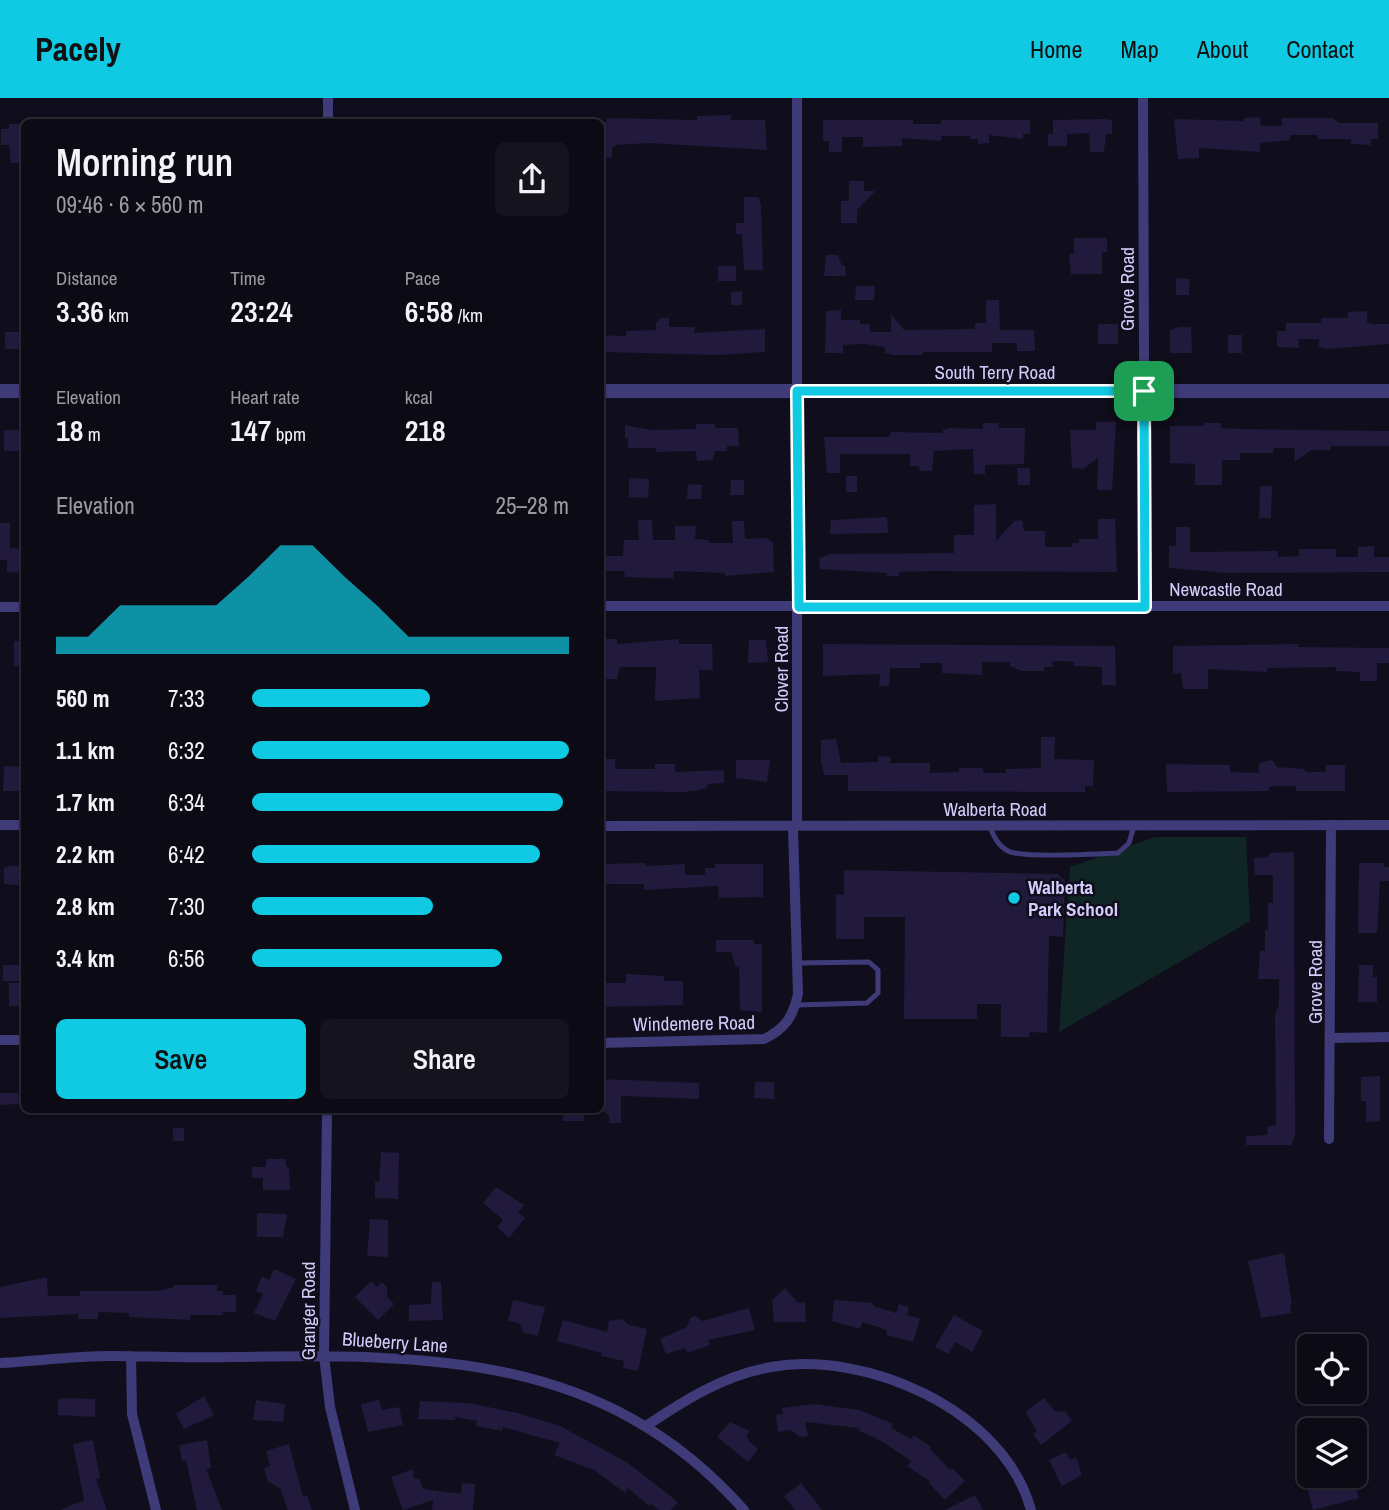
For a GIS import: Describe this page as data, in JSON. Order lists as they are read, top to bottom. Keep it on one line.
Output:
{"streets":{"street":["Grove Road","South Terry Road","Newcastle Road","Clover Road","Walberta Road","Windemere Road","Granger Road","Blueberry Lane"]},"crossings":[["Grove Road","South Terry Road"],["Grove Road","Newcastle Road"],["Grove Road","Walberta Road"],["South Terry Road","Clover Road"],["Newcastle Road","Clover Road"],["Clover Road","Walberta Road"],["Clover Road","Windemere Road"],["Granger Road","Blueberry Lane"]],"places":["Walberta Park School"],"page":{"header":"Pacely","nav":["Home","Map","About","Contact"],"heading":["Morning run","09:46 · 6 × 560 m"],"stats":[["Distance","3.36 km"],["Time","23:24"],["Pace","6:58 /km"],["Elevation","18 m"],["Heart rate","147 bpm"],["kcal","218"]],"chart":["Elevation","25–28 m"],"list":[{"name":"560 m","note":"7:33"},{"name":"1.1 km","note":"6:32"},{"name":"1.7 km","note":"6:34"},{"name":"2.2 km","note":"6:42"},{"name":"2.8 km","note":"7:30"},{"name":"3.4 km","note":"6:56"}],"buttons":["Save","Share"]}}
